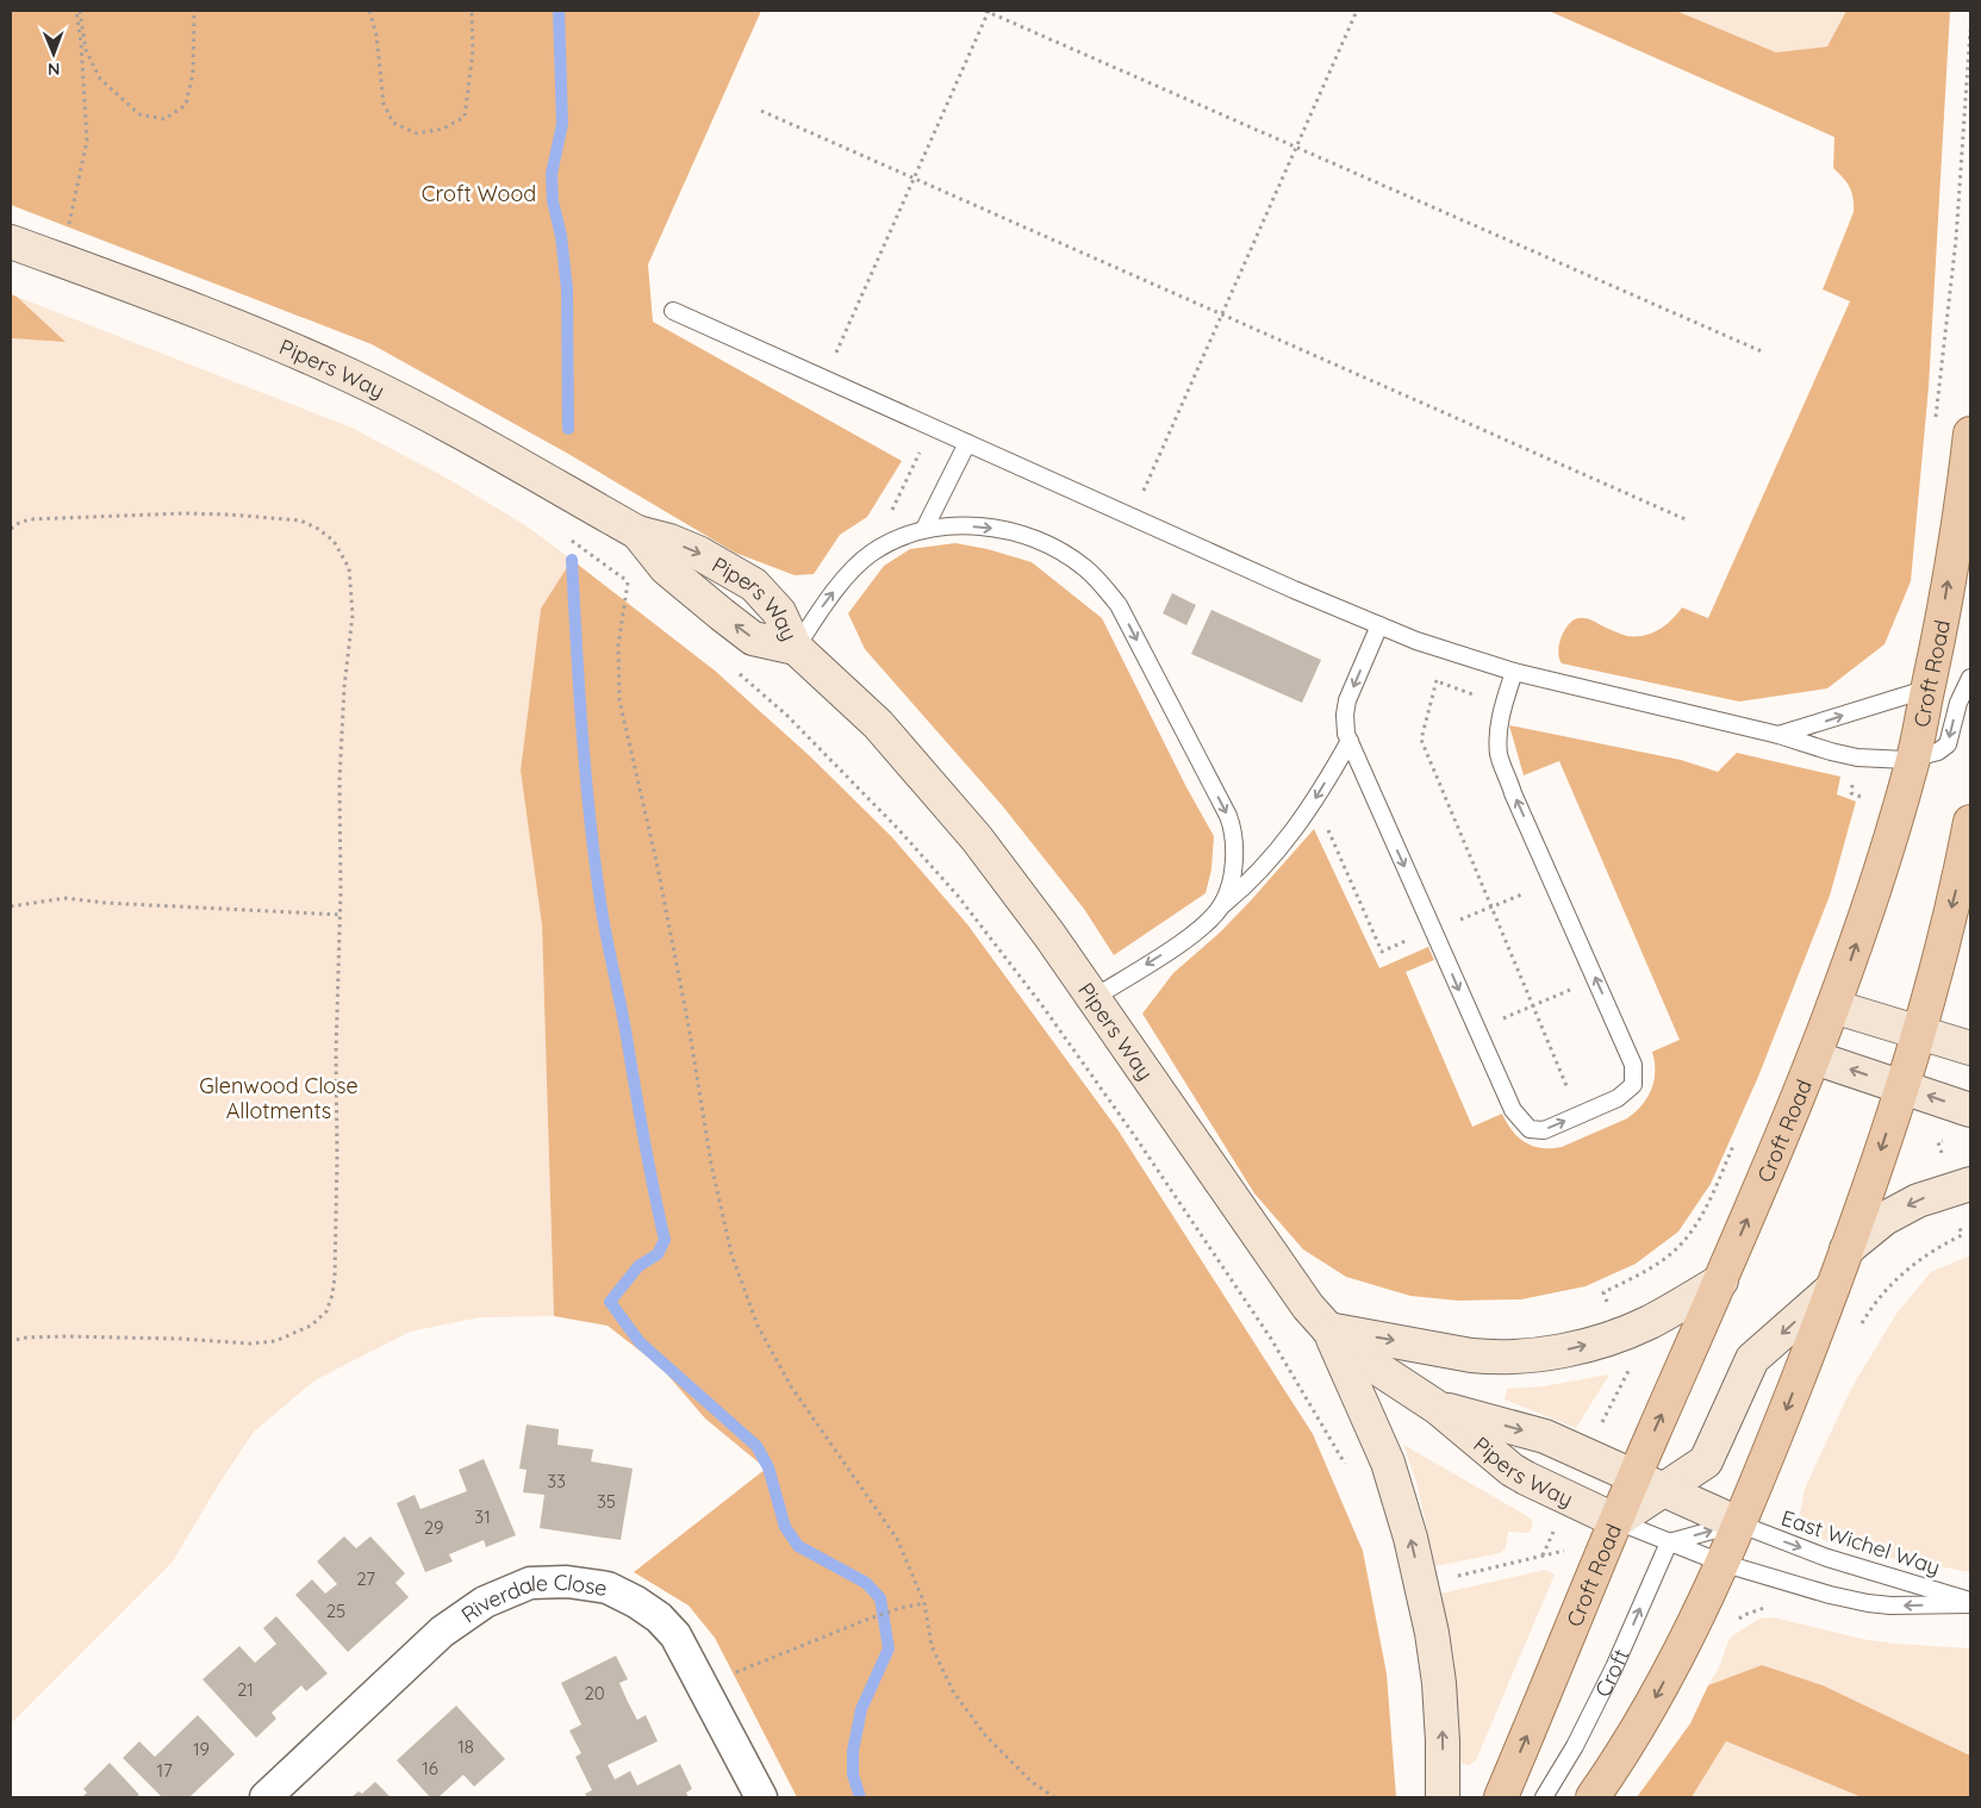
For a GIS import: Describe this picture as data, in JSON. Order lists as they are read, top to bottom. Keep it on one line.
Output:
{"streets":{"main road":["Pipers Way","Croft Road"],"street":["Riverdale Close"],"lane":["East Wichel Way","Croft"]},"crossings":[["Pipers Way","Croft Road"]],"one_way":["Croft"],"parks":["Croft Wood","Glenwood Close Allotments"],"house_numbers":["33","35","31","29","27","25","21","20","18","19","16","17"],"north":"bottom"}
